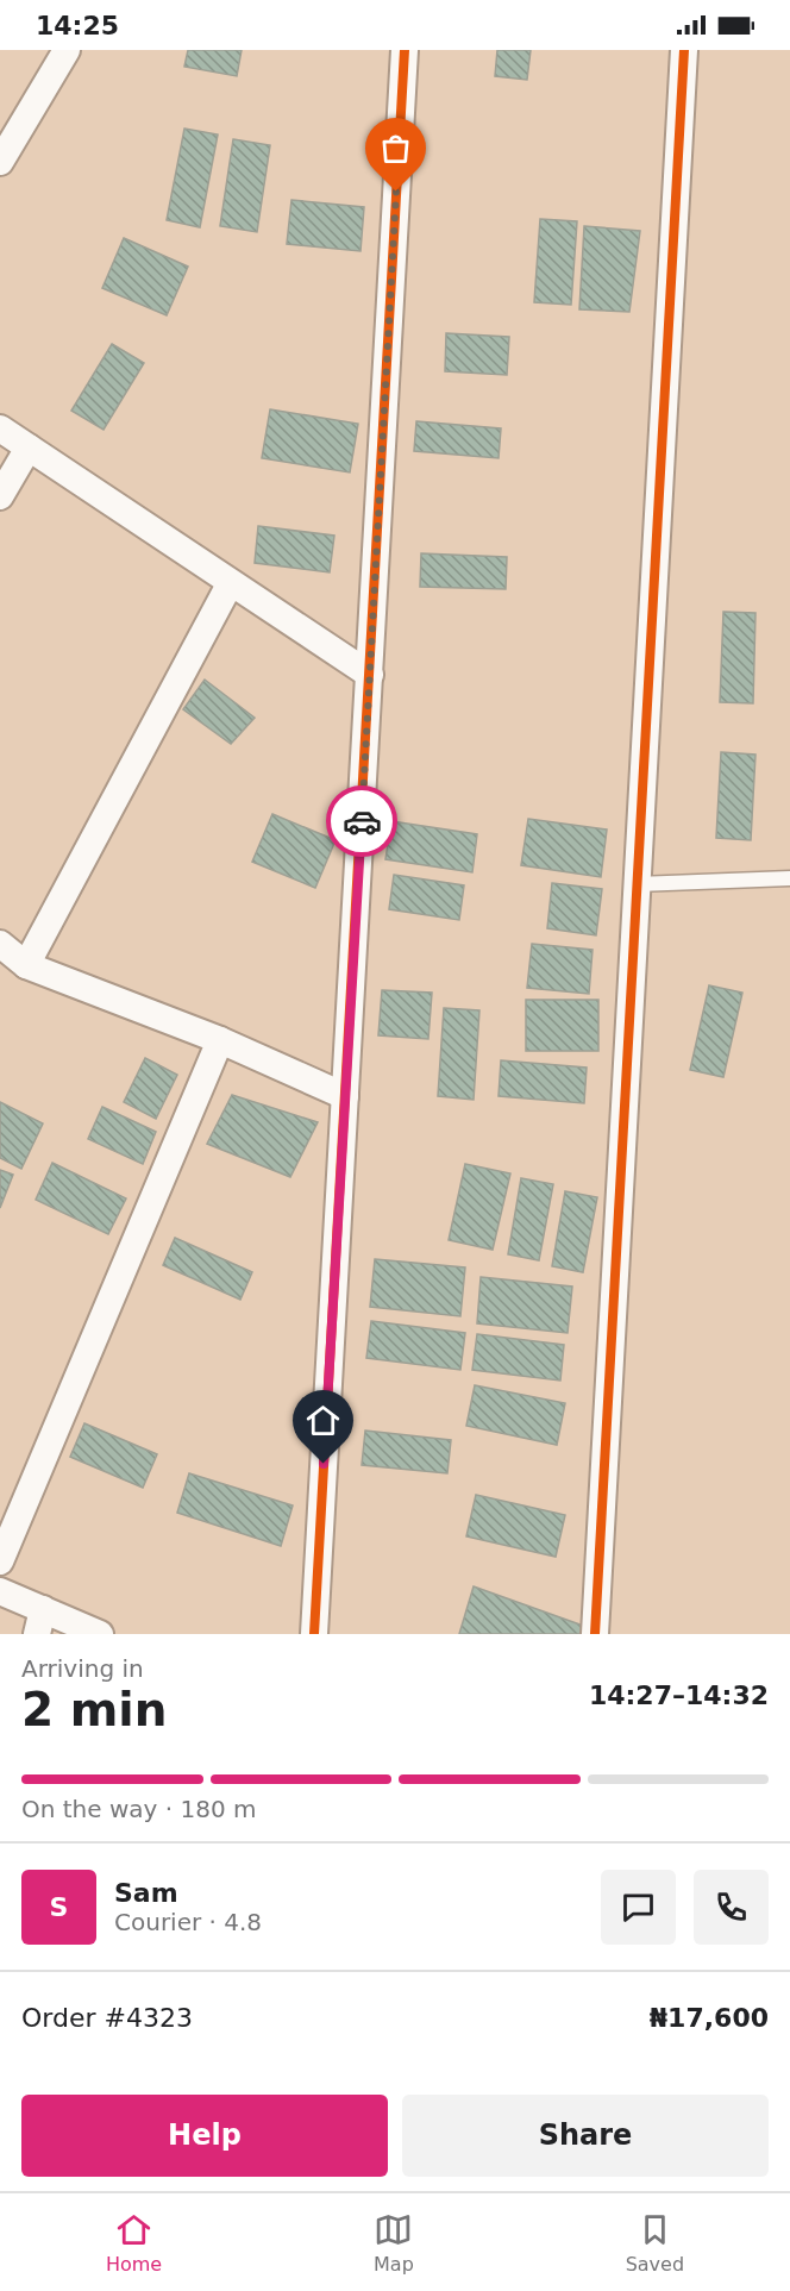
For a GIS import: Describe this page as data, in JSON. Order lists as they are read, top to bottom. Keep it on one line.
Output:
{"page":{"status":"14:25","heading":["2 min","Arriving in","14:27–14:32"],"panel":["Sam","Courier · 4.8","Order #4323","₦17,600"],"bar":"On the way · 180 m","round":"S","buttons":["Help","Share"],"tabs":["Home","Map","Saved"]}}
